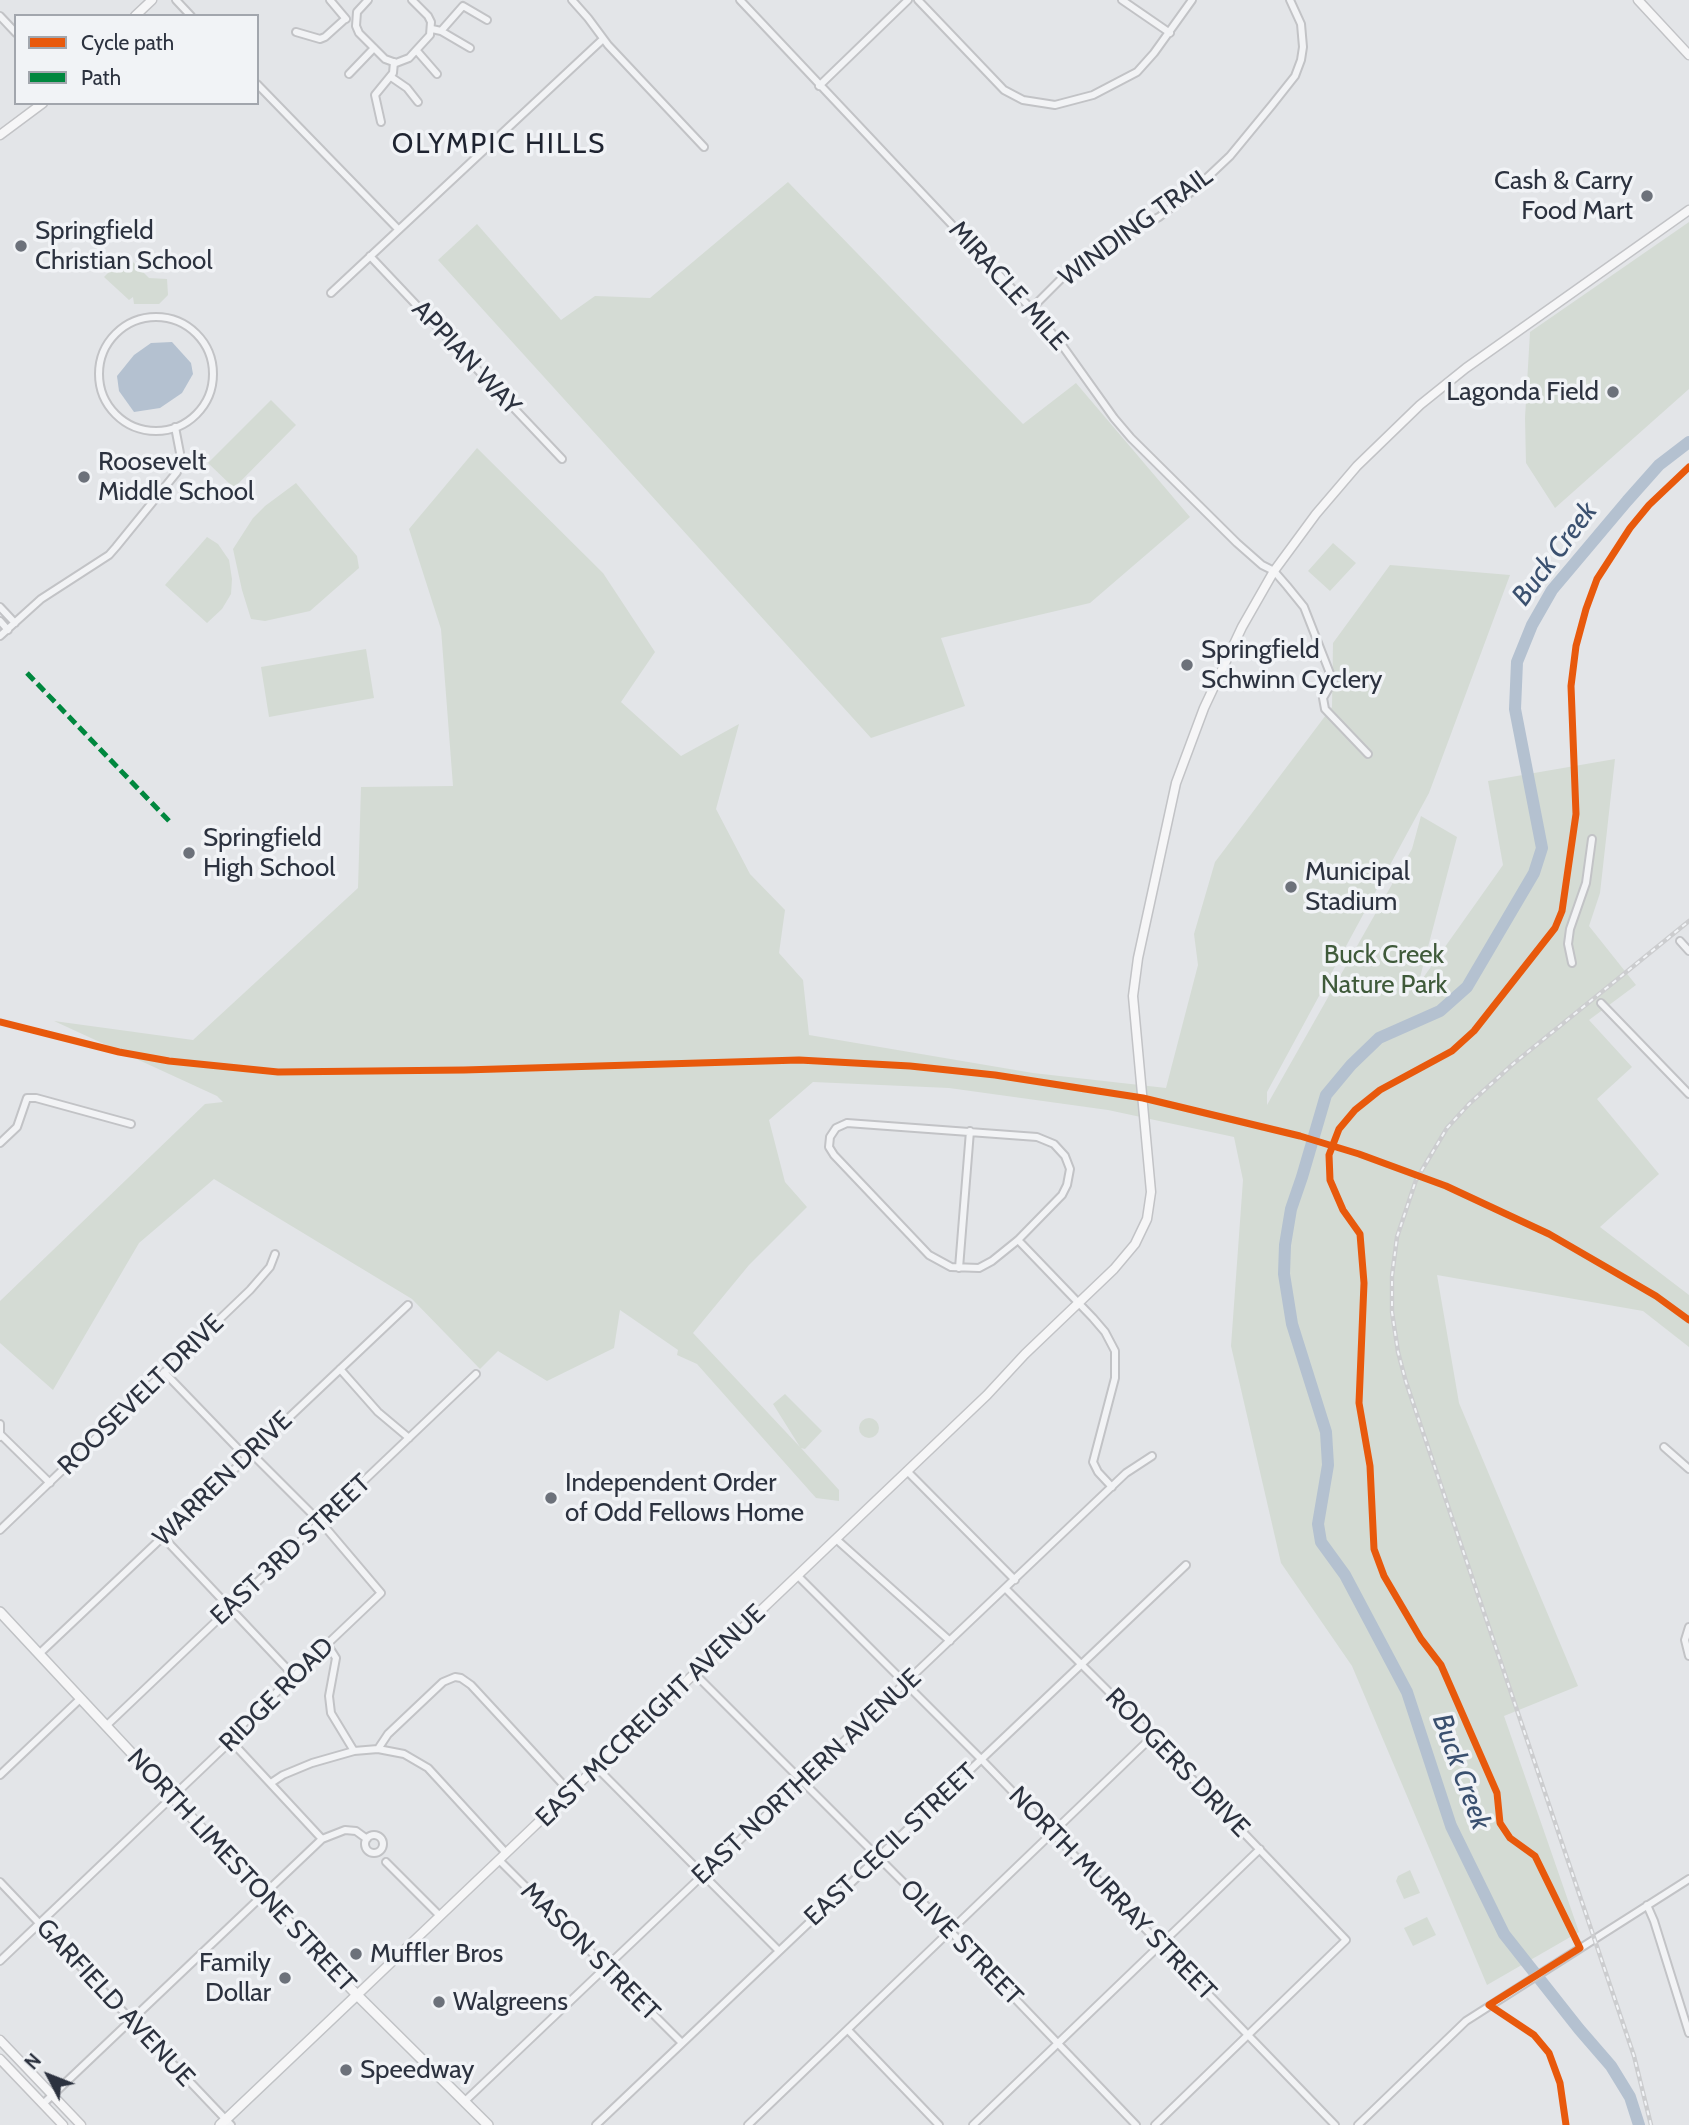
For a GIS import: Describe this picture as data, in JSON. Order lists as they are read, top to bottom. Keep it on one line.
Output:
{"streets":{"main road":["EAST MCCREIGHT AVENUE","NORTH LIMESTONE STREET"],"street":["WINDING TRAIL","MIRACLE MILE","APPIAN WAY","ROOSEVELT DRIVE","WARREN DRIVE","EAST 3RD STREET","RIDGE ROAD","RODGERS DRIVE","EAST NORTHERN AVENUE","EAST CECIL STREET","NORTH MURRAY STREET","OLIVE STREET","MASON STREET","GARFIELD AVENUE"]},"crossings":[["WINDING TRAIL","MIRACLE MILE"],["MIRACLE MILE","EAST MCCREIGHT AVENUE"],["WARREN DRIVE","NORTH LIMESTONE STREET"],["EAST 3RD STREET","RIDGE ROAD"],["EAST 3RD STREET","NORTH LIMESTONE STREET"],["RIDGE ROAD","NORTH LIMESTONE STREET"],["RIDGE ROAD","GARFIELD AVENUE"],["EAST MCCREIGHT AVENUE","NORTH LIMESTONE STREET"],["EAST MCCREIGHT AVENUE","NORTH MURRAY STREET"],["EAST MCCREIGHT AVENUE","OLIVE STREET"],["EAST MCCREIGHT AVENUE","MASON STREET"],["EAST MCCREIGHT AVENUE","GARFIELD AVENUE"],["RODGERS DRIVE","EAST NORTHERN AVENUE"],["RODGERS DRIVE","EAST CECIL STREET"],["RODGERS DRIVE","NORTH MURRAY STREET"],["EAST NORTHERN AVENUE","NORTH LIMESTONE STREET"],["EAST NORTHERN AVENUE","NORTH MURRAY STREET"],["EAST NORTHERN AVENUE","OLIVE STREET"],["EAST NORTHERN AVENUE","MASON STREET"],["EAST CECIL STREET","NORTH MURRAY STREET"],["EAST CECIL STREET","OLIVE STREET"],["EAST CECIL STREET","MASON STREET"]],"districts":["OLYMPIC HILLS"],"water":["Buck Creek"],"parks":["Buck Creek Nature Park"],"places":["Cash & Carry Food Mart","Springfield Christian School","Lagonda Field","Roosevelt Middle School","Springfield Schwinn Cyclery","Springfield High School","Municipal Stadium","Independent Order of Odd Fellows Home","Muffler Bros","Family Dollar","Walgreens","Speedway"],"legend":["Cycle path","Path"],"north":"top left"}
